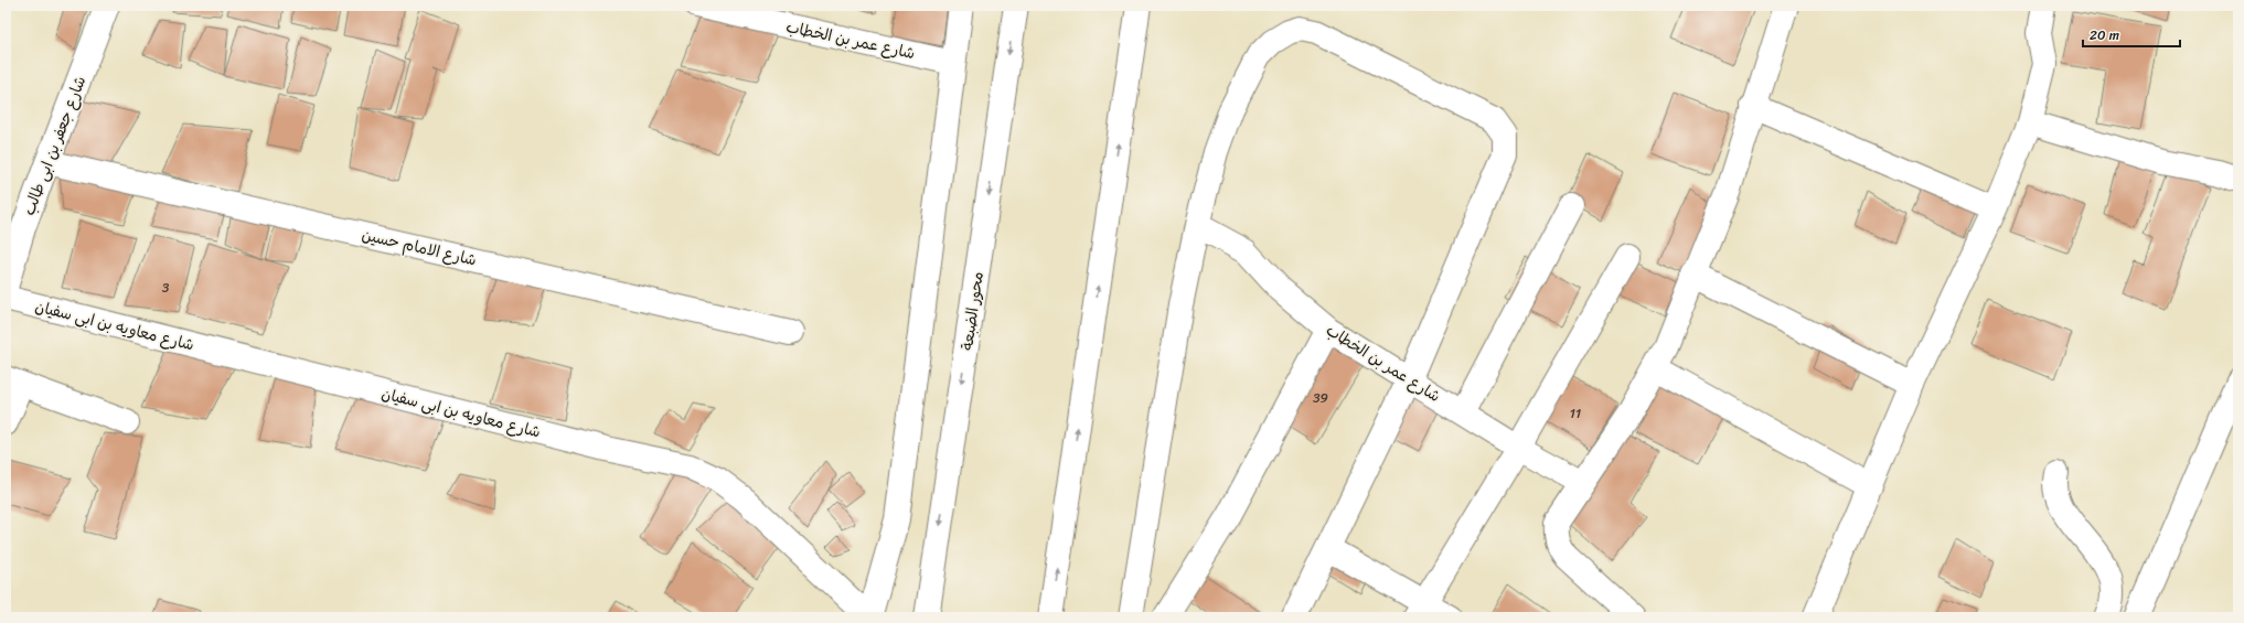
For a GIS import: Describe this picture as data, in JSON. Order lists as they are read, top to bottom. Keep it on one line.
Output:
{"streets":{"main road":["شارع عمر بن الخطاب","شارع جعفر بن ابى طالب","شارع الامام حسين","محور الضبعة","شارع معاويه بن ابى سفيان"]},"crossings":[["شارع جعفر بن ابى طالب","شارع الامام حسين"]],"house_numbers":["3","39","11"],"scale_bar":"20 m"}
